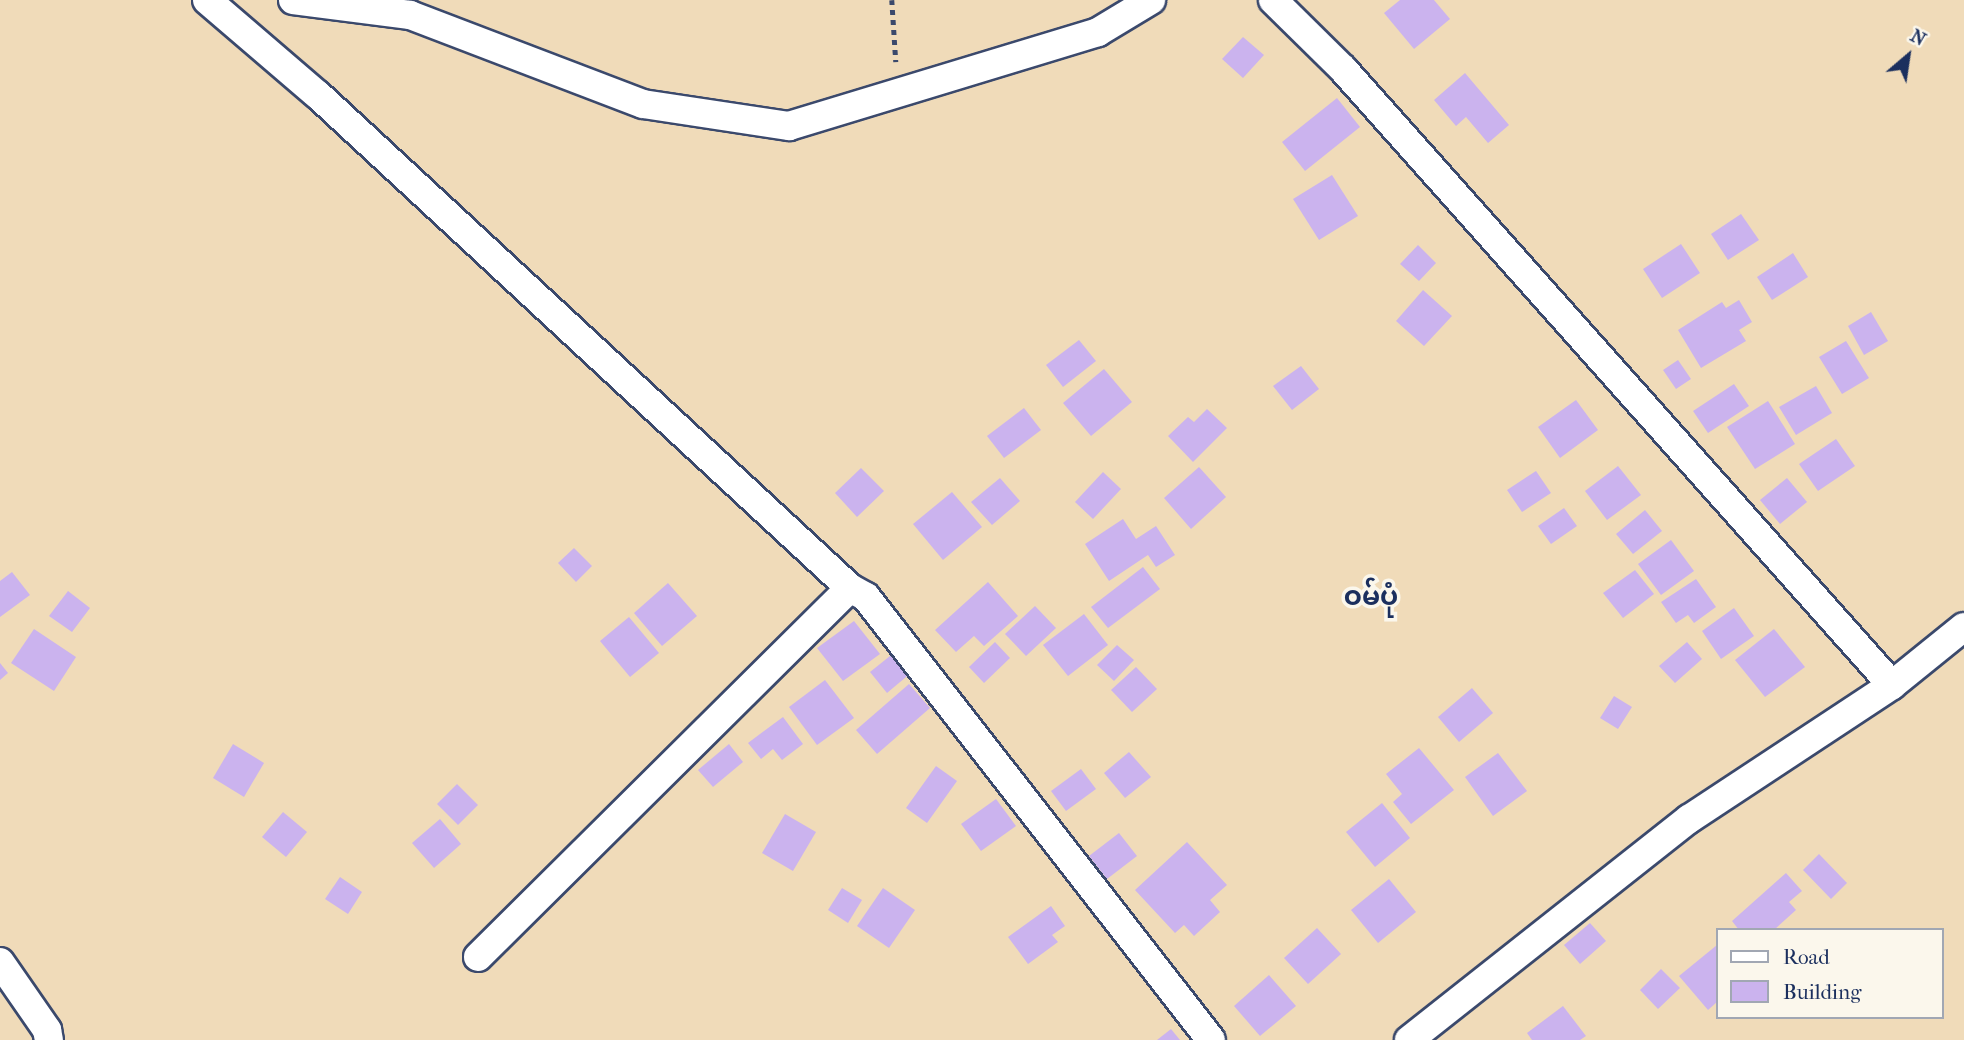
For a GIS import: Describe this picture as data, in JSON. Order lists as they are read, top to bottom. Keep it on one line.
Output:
{"districts":["ဝမ်ပုံ"],"legend":["Road","Building"],"north":"top right"}
